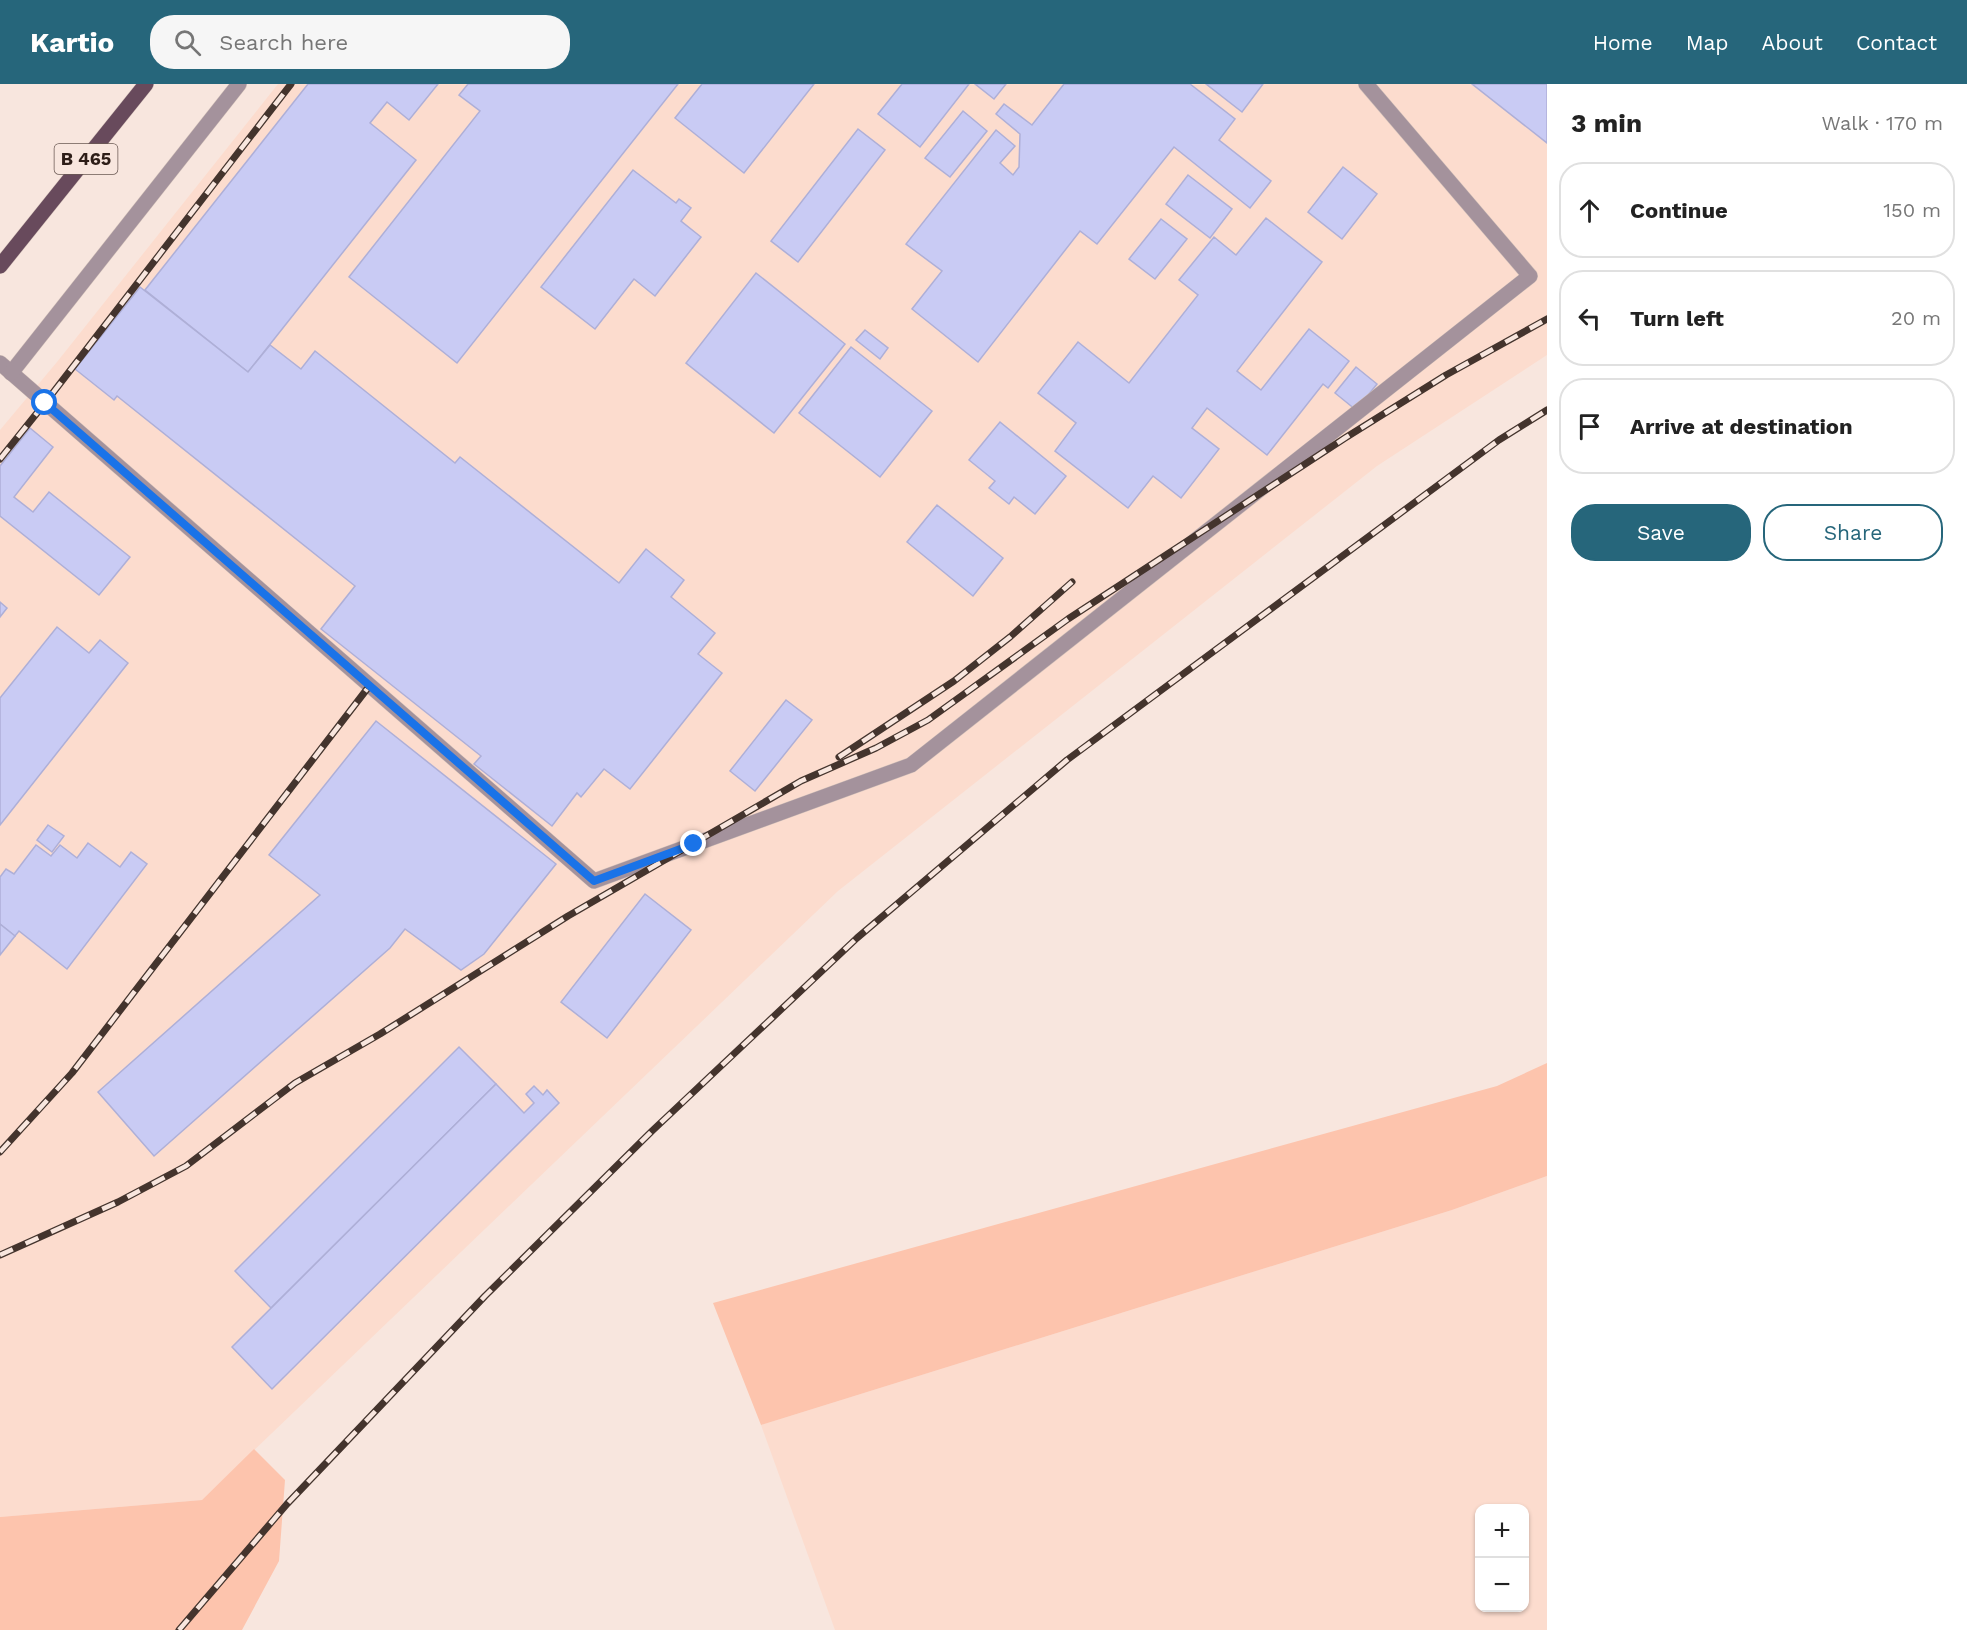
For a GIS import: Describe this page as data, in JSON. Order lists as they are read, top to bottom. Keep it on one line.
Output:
{"streets":{"main road":["B 465"]},"page":{"header":"Kartio","search":"Search here","nav":["Home","Map","About","Contact"],"heading":["3 min","Walk · 170 m"],"list":[["Continue","150 m"],["Turn left","20 m"],"Arrive at destination"],"buttons":["Save","Share"],"map_buttons":["+","−"]}}
